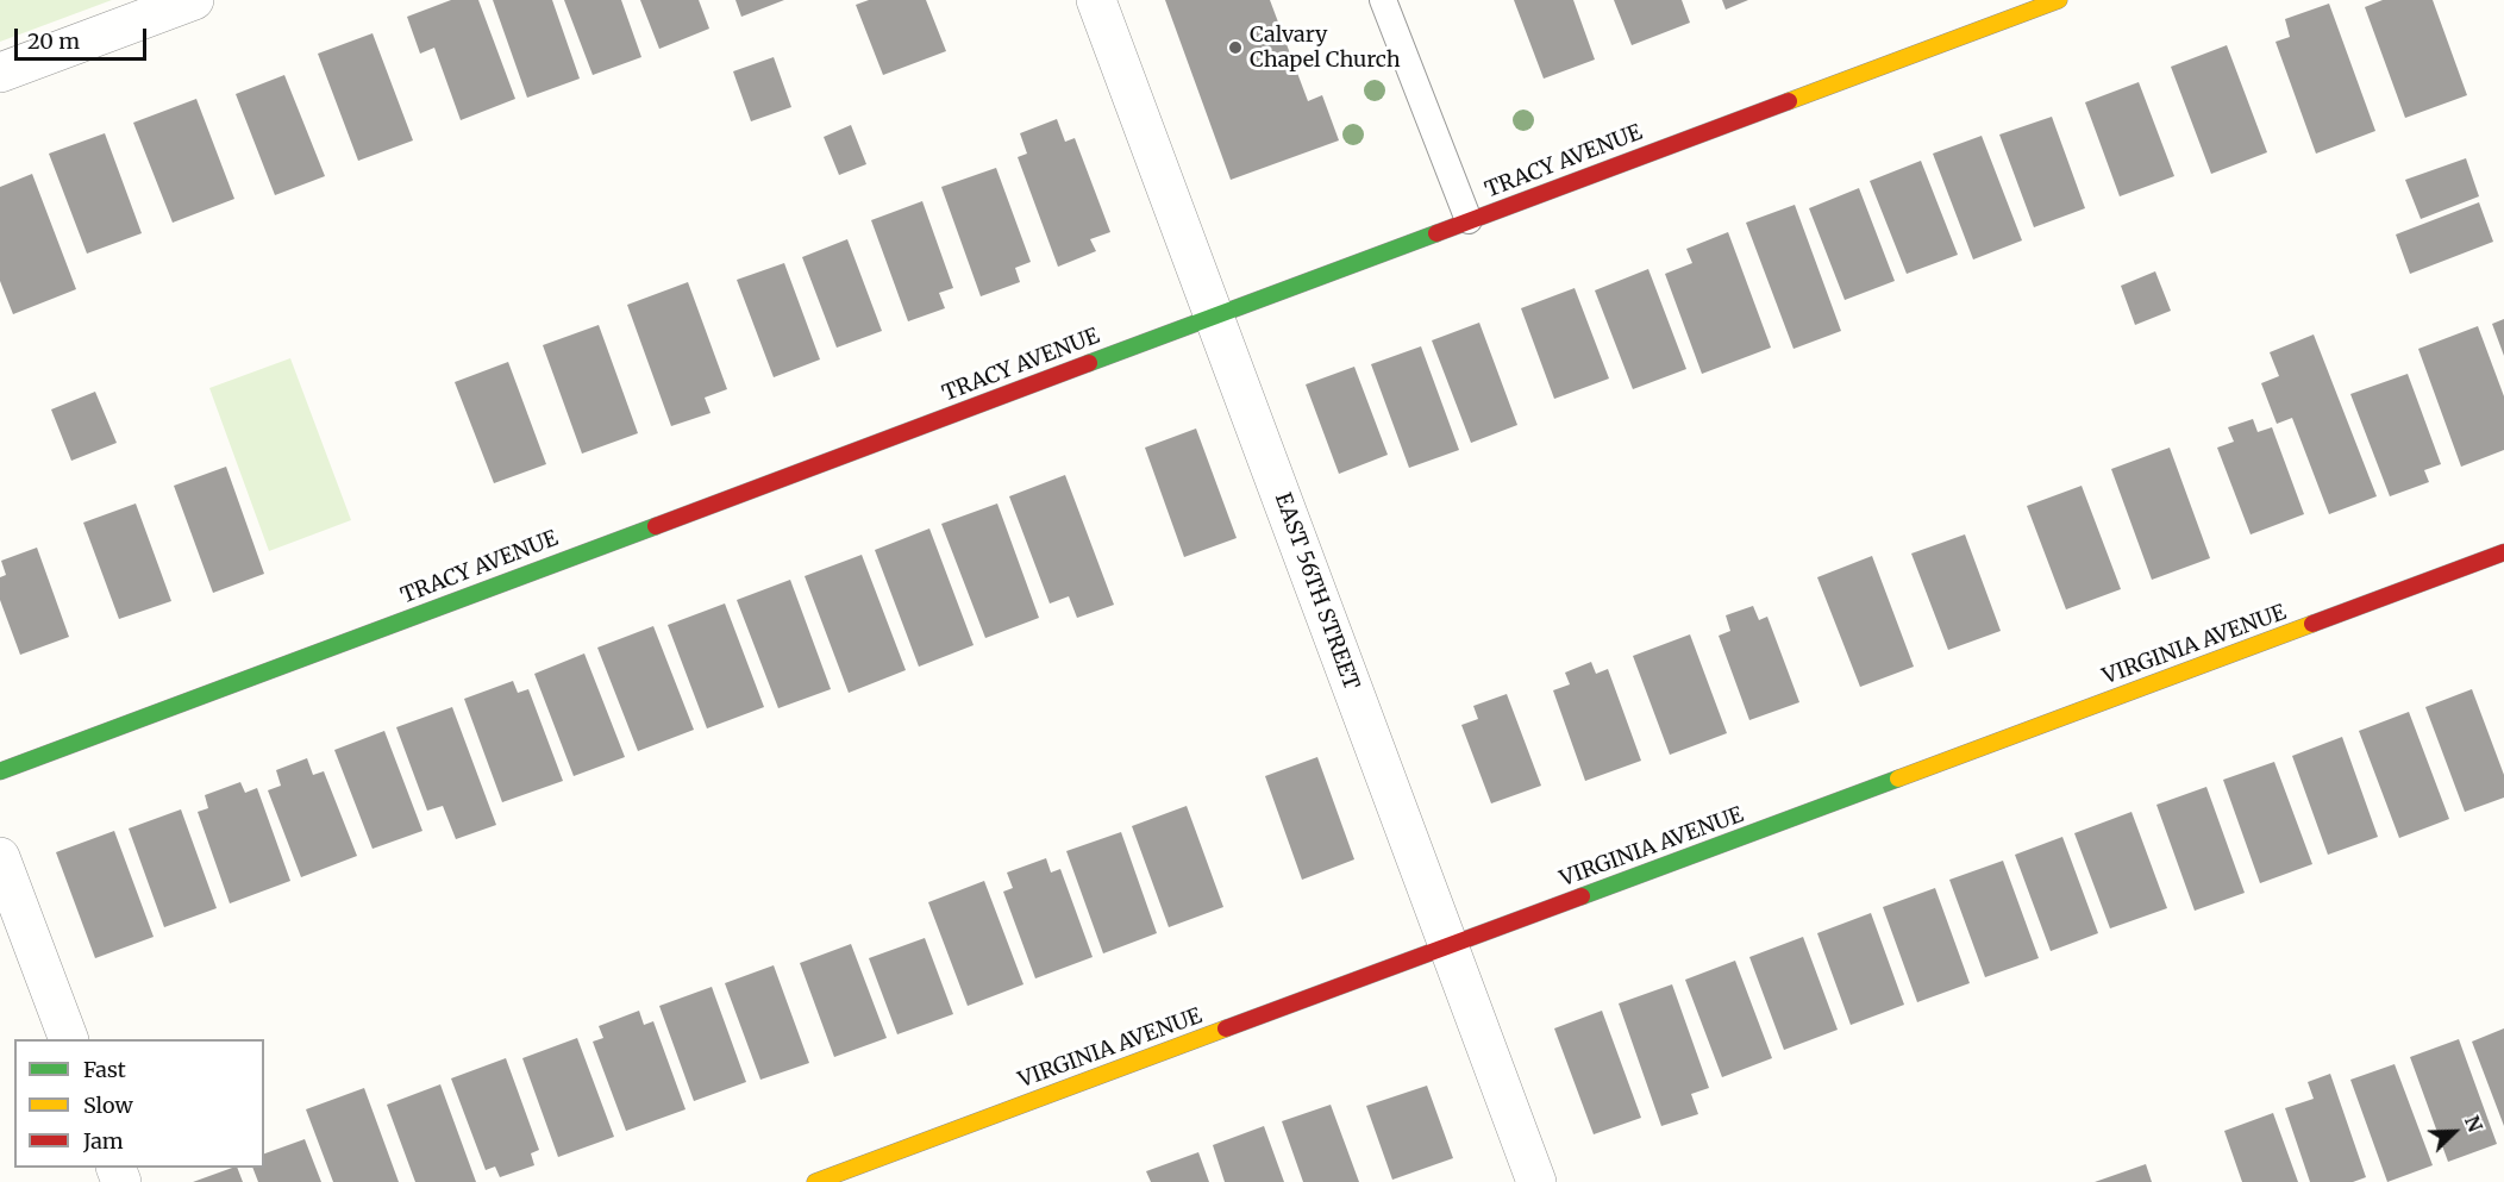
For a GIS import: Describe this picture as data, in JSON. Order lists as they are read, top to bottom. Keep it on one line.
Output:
{"streets":{"street":["TRACY AVENUE","EAST 56TH STREET","VIRGINIA AVENUE"]},"crossings":[["TRACY AVENUE","EAST 56TH STREET"],["EAST 56TH STREET","VIRGINIA AVENUE"]],"places":["Calvary Chapel Church"],"legend":["Fast","Slow","Jam"],"scale_bar":"20 m","north":"top right"}
